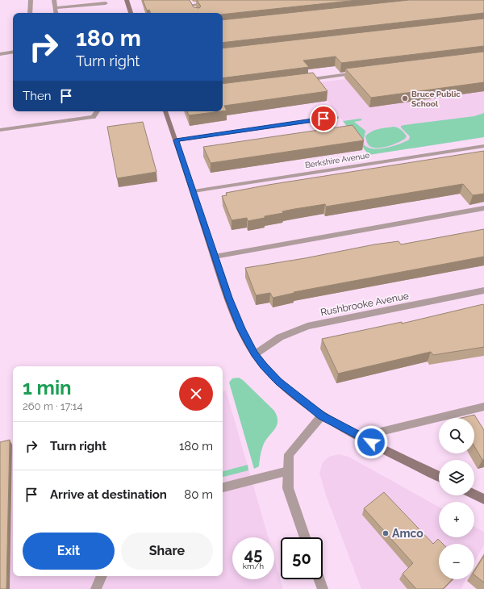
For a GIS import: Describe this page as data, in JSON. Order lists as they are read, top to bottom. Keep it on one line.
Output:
{"streets":{"street":["Berkshire Avenue","Rushbrooke Avenue"]},"places":["Bruce Public School","Amco"],"page":{"turn":["180 m","Turn right"],"then":"Then","heading":["1 min","260 m · 17:14"],"map_buttons":["+","−"],"list":[{"name":"Turn right","value":"180 m"},{"name":"Arrive at destination","value":"80 m"}],"buttons":["Exit","Share"],"speed":"45 km/h","limit":"50"}}
